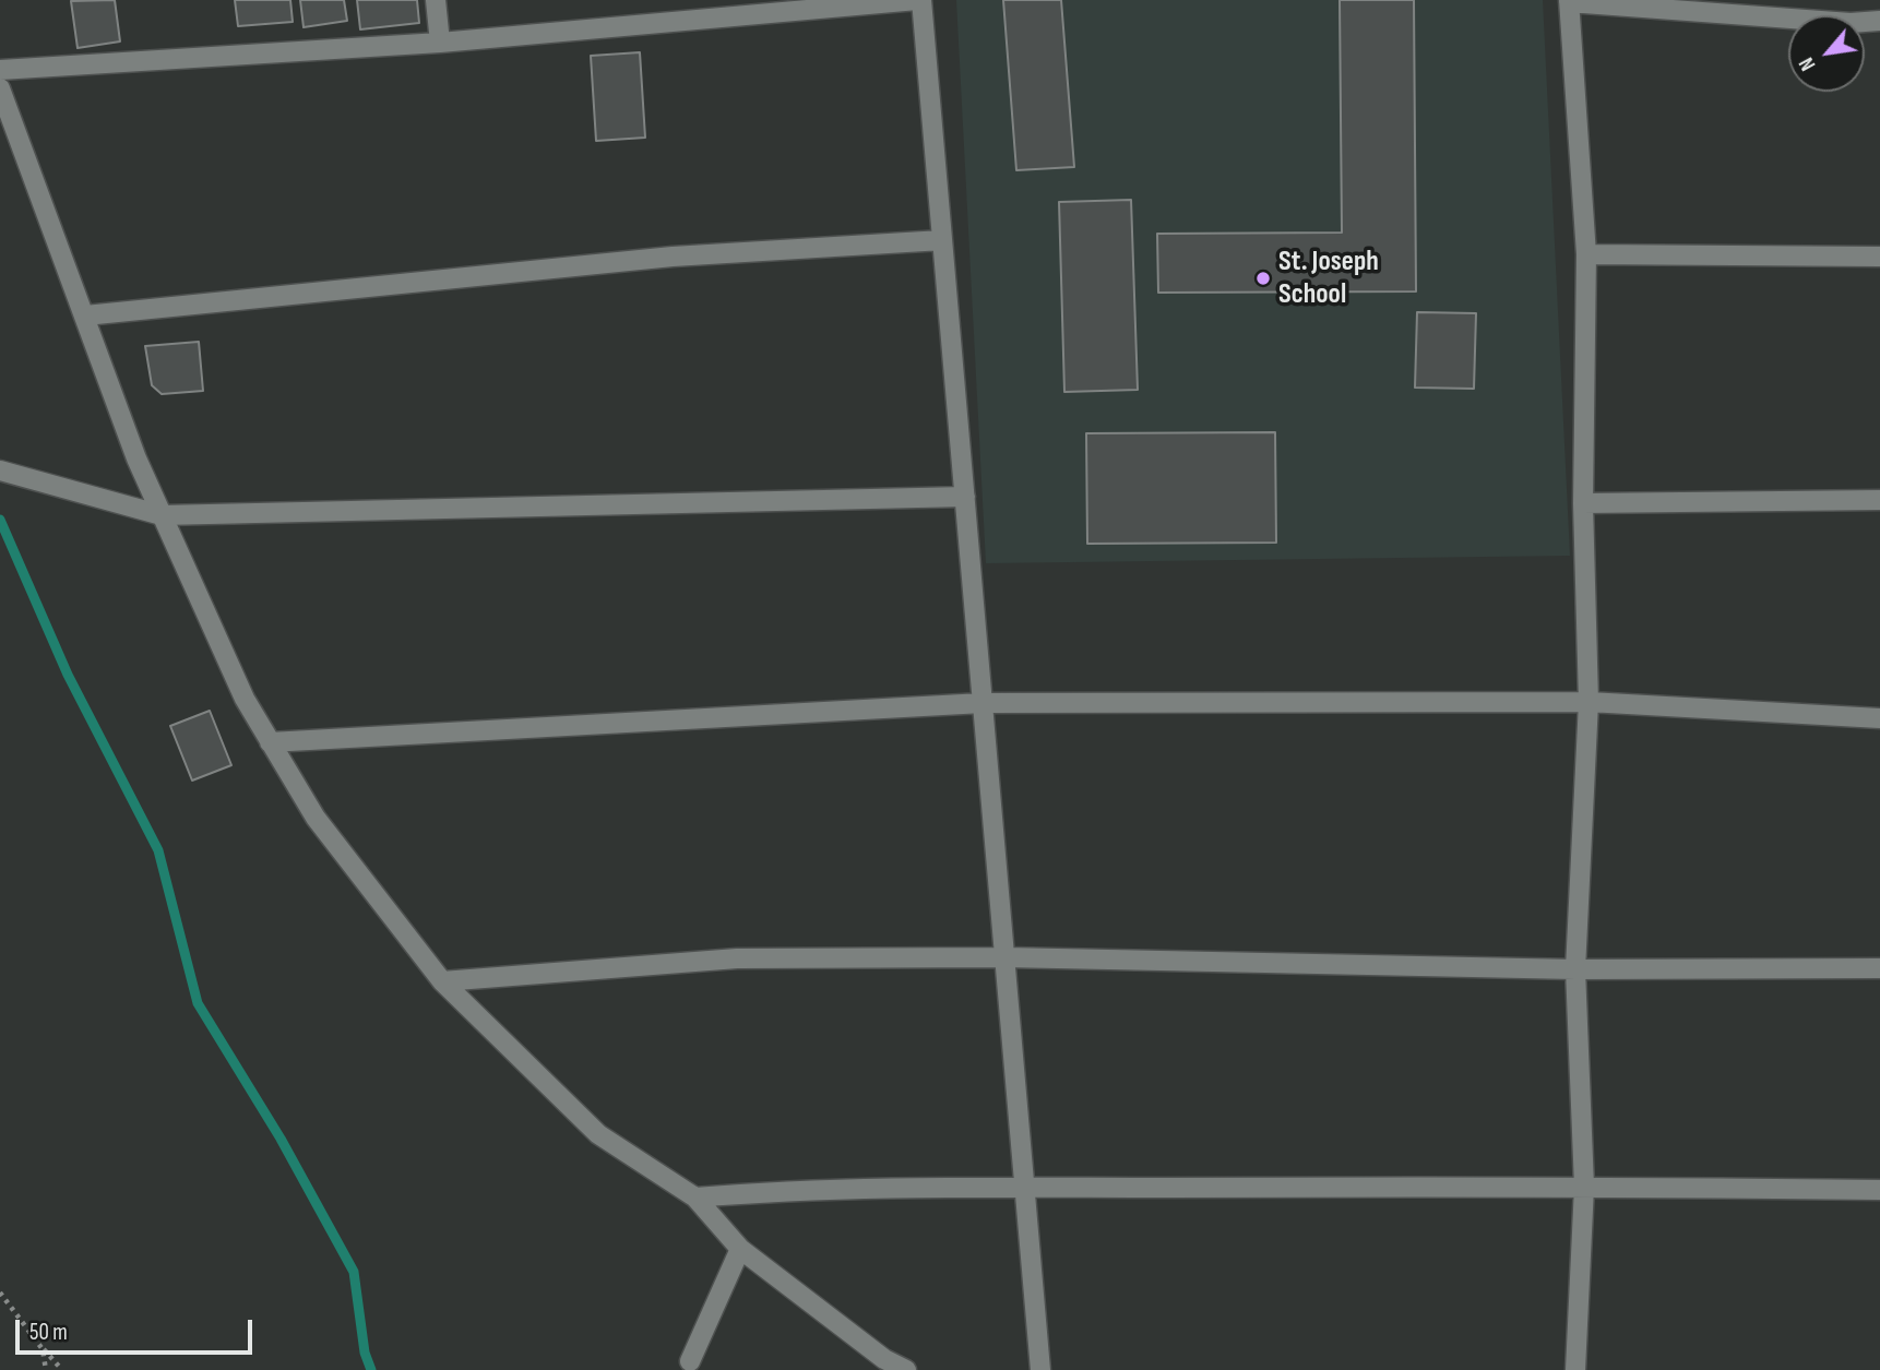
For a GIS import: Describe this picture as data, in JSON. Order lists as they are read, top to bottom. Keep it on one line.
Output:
{"places":["St. Joseph School"],"scale_bar":"50 m","north":"bottom left"}
